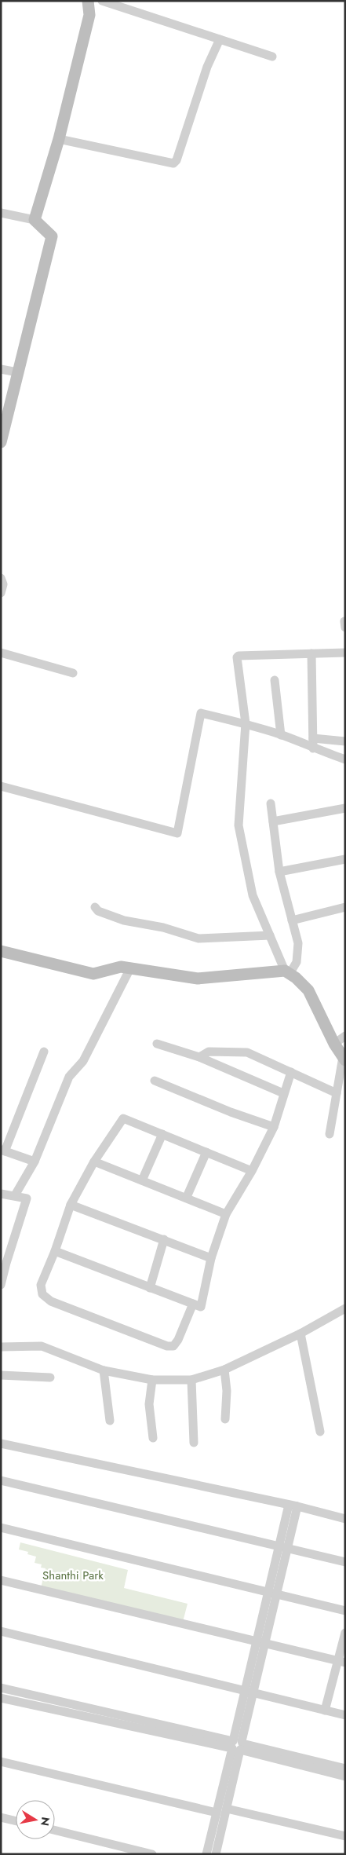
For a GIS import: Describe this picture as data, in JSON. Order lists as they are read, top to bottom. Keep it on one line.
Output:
{"parks":["Shanthi Park"],"north":"right"}
